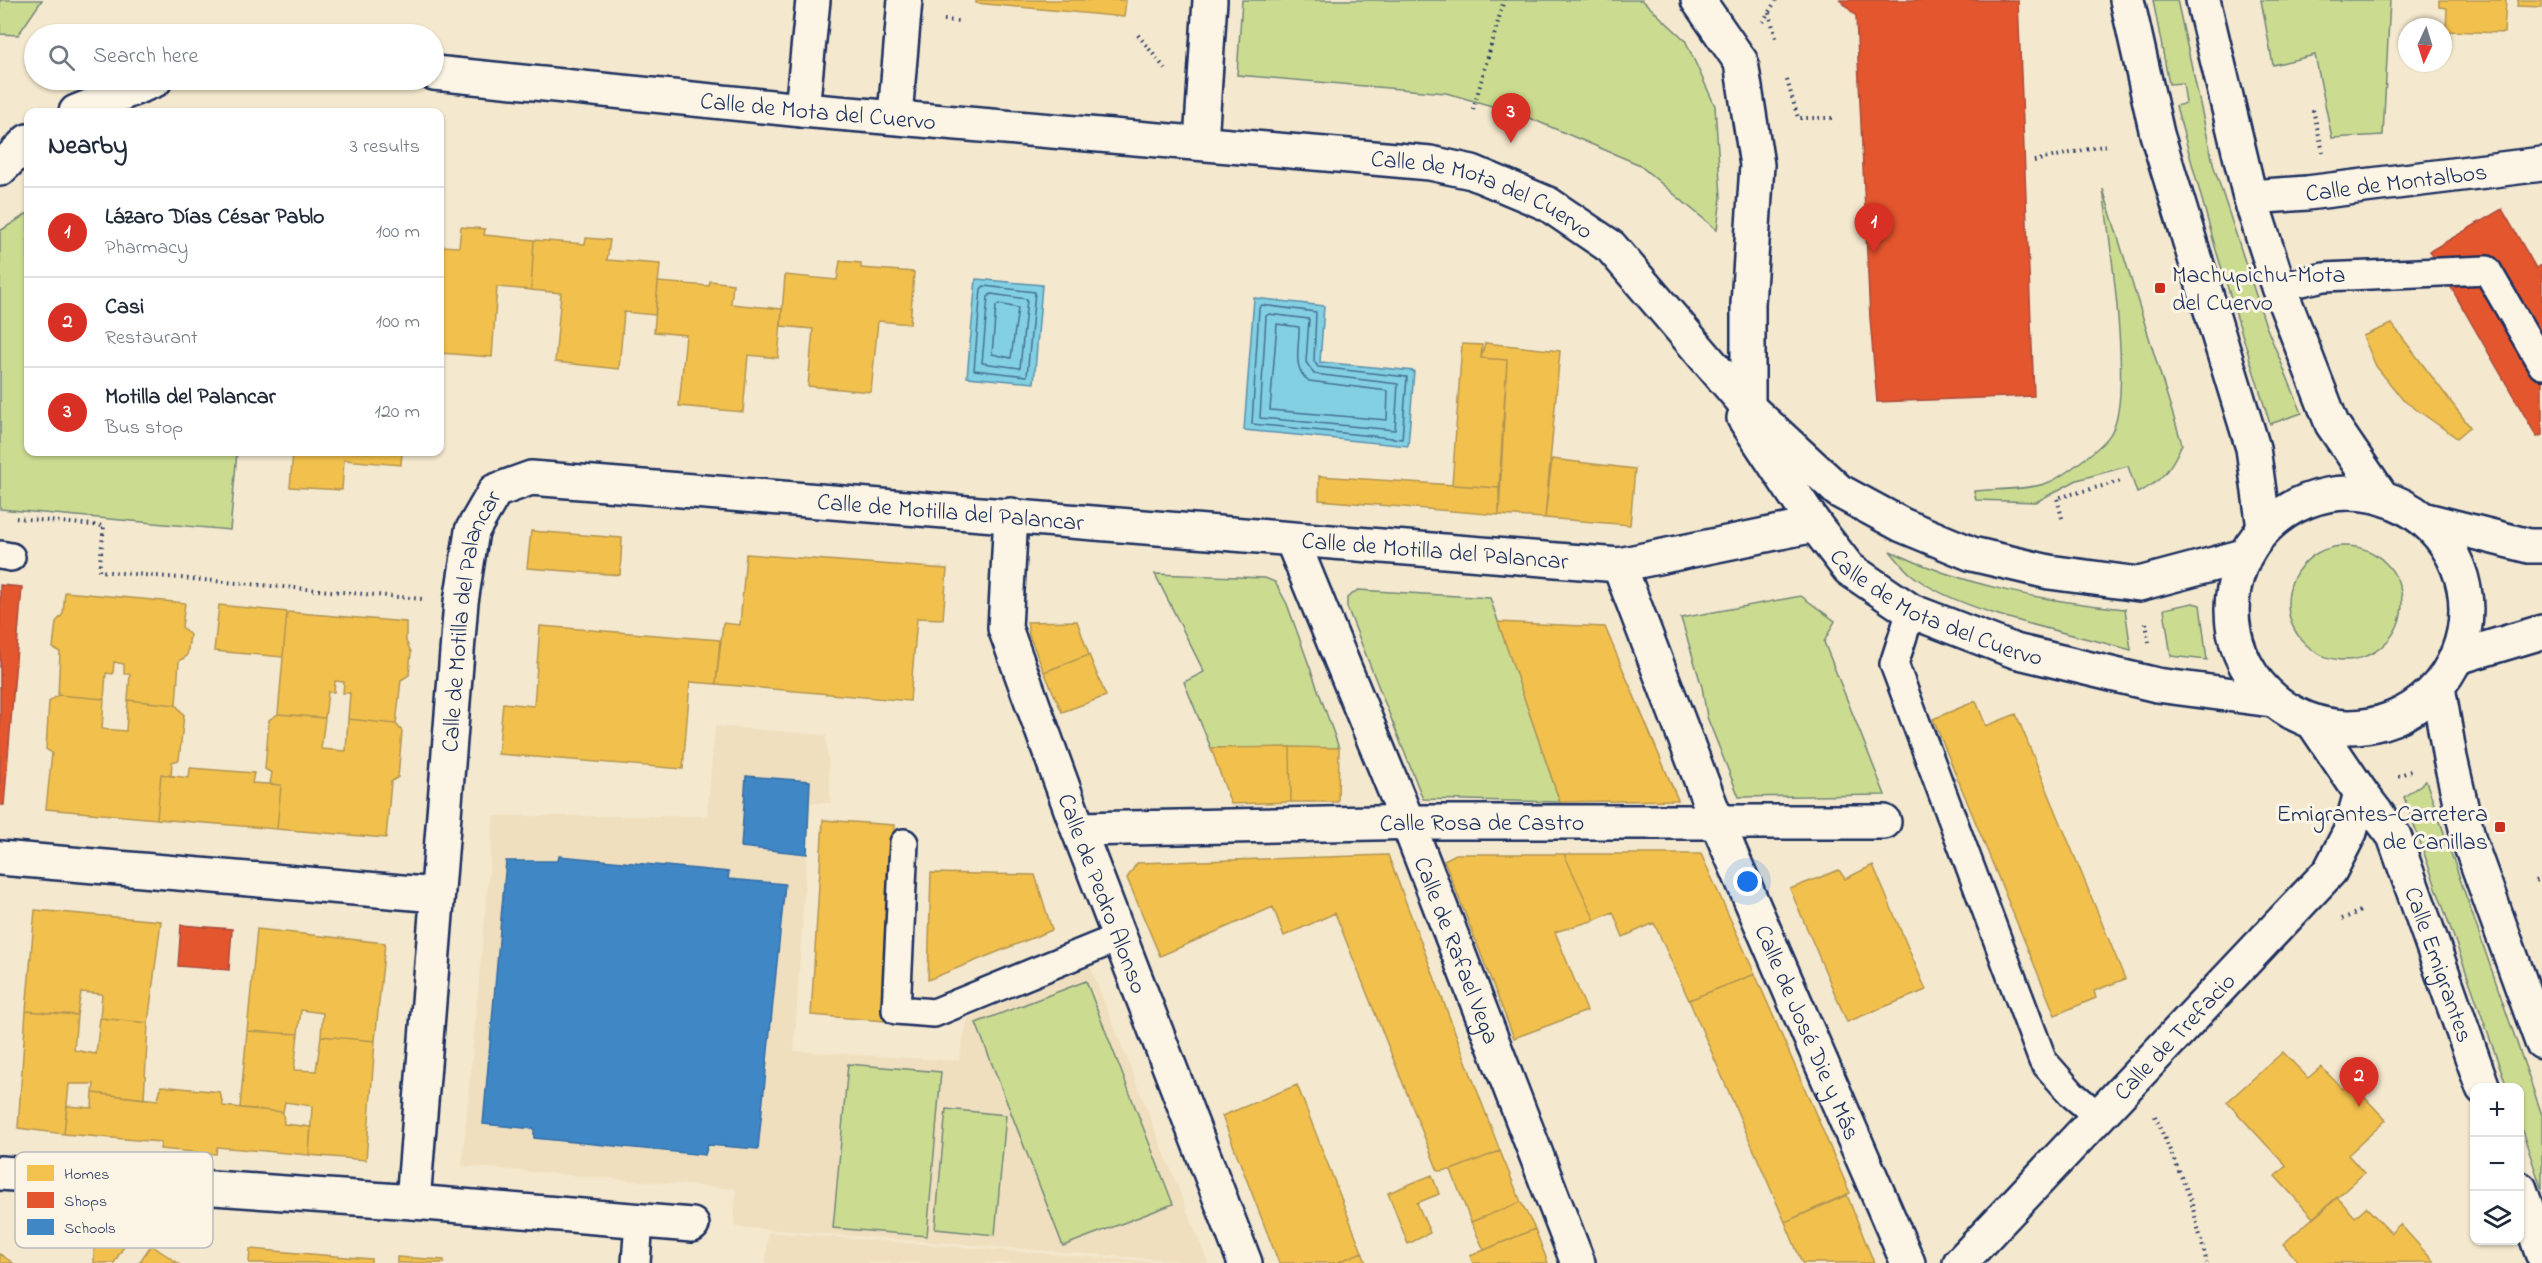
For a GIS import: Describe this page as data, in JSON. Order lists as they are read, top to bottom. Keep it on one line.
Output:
{"streets":{"street":["Calle de Mota del Cuervo","Calle de Montalbos","Calle de Motilla del Palancar","Calle Rosa de Castro","Calle de Pedro Alonso","Calle de Rafael Vega","Calle Emigrantes","Calle de José Die y Más","Calle de Trefacio"]},"crossings":[["Calle de Mota del Cuervo","Calle de Motilla del Palancar"],["Calle de Motilla del Palancar","Calle de Pedro Alonso"],["Calle de Motilla del Palancar","Calle de Rafael Vega"],["Calle de Motilla del Palancar","Calle de José Die y Más"],["Calle Rosa de Castro","Calle de Pedro Alonso"],["Calle Rosa de Castro","Calle de Rafael Vega"],["Calle Rosa de Castro","Calle de José Die y Más"],["Calle Emigrantes","Calle de Trefacio"]],"places":{"transit":["Machupichu-Mota del Cuervo","Emigrantes-Carretera de Canillas"]},"legend":["Homes","Shops","Schools"],"north":"bottom","page":{"search":"Search here","pins":["3","1","2"],"heading":["Nearby","3 results"],"list":[{"mark":"1","name":"Lázaro Días César Pablo","note":"Pharmacy","value":"100 m"},{"mark":"2","name":"Casi","note":"Restaurant","value":"100 m"},{"mark":"3","name":"Motilla del Palancar","note":"Bus stop","value":"120 m"}],"map_buttons":["+","−"]}}
